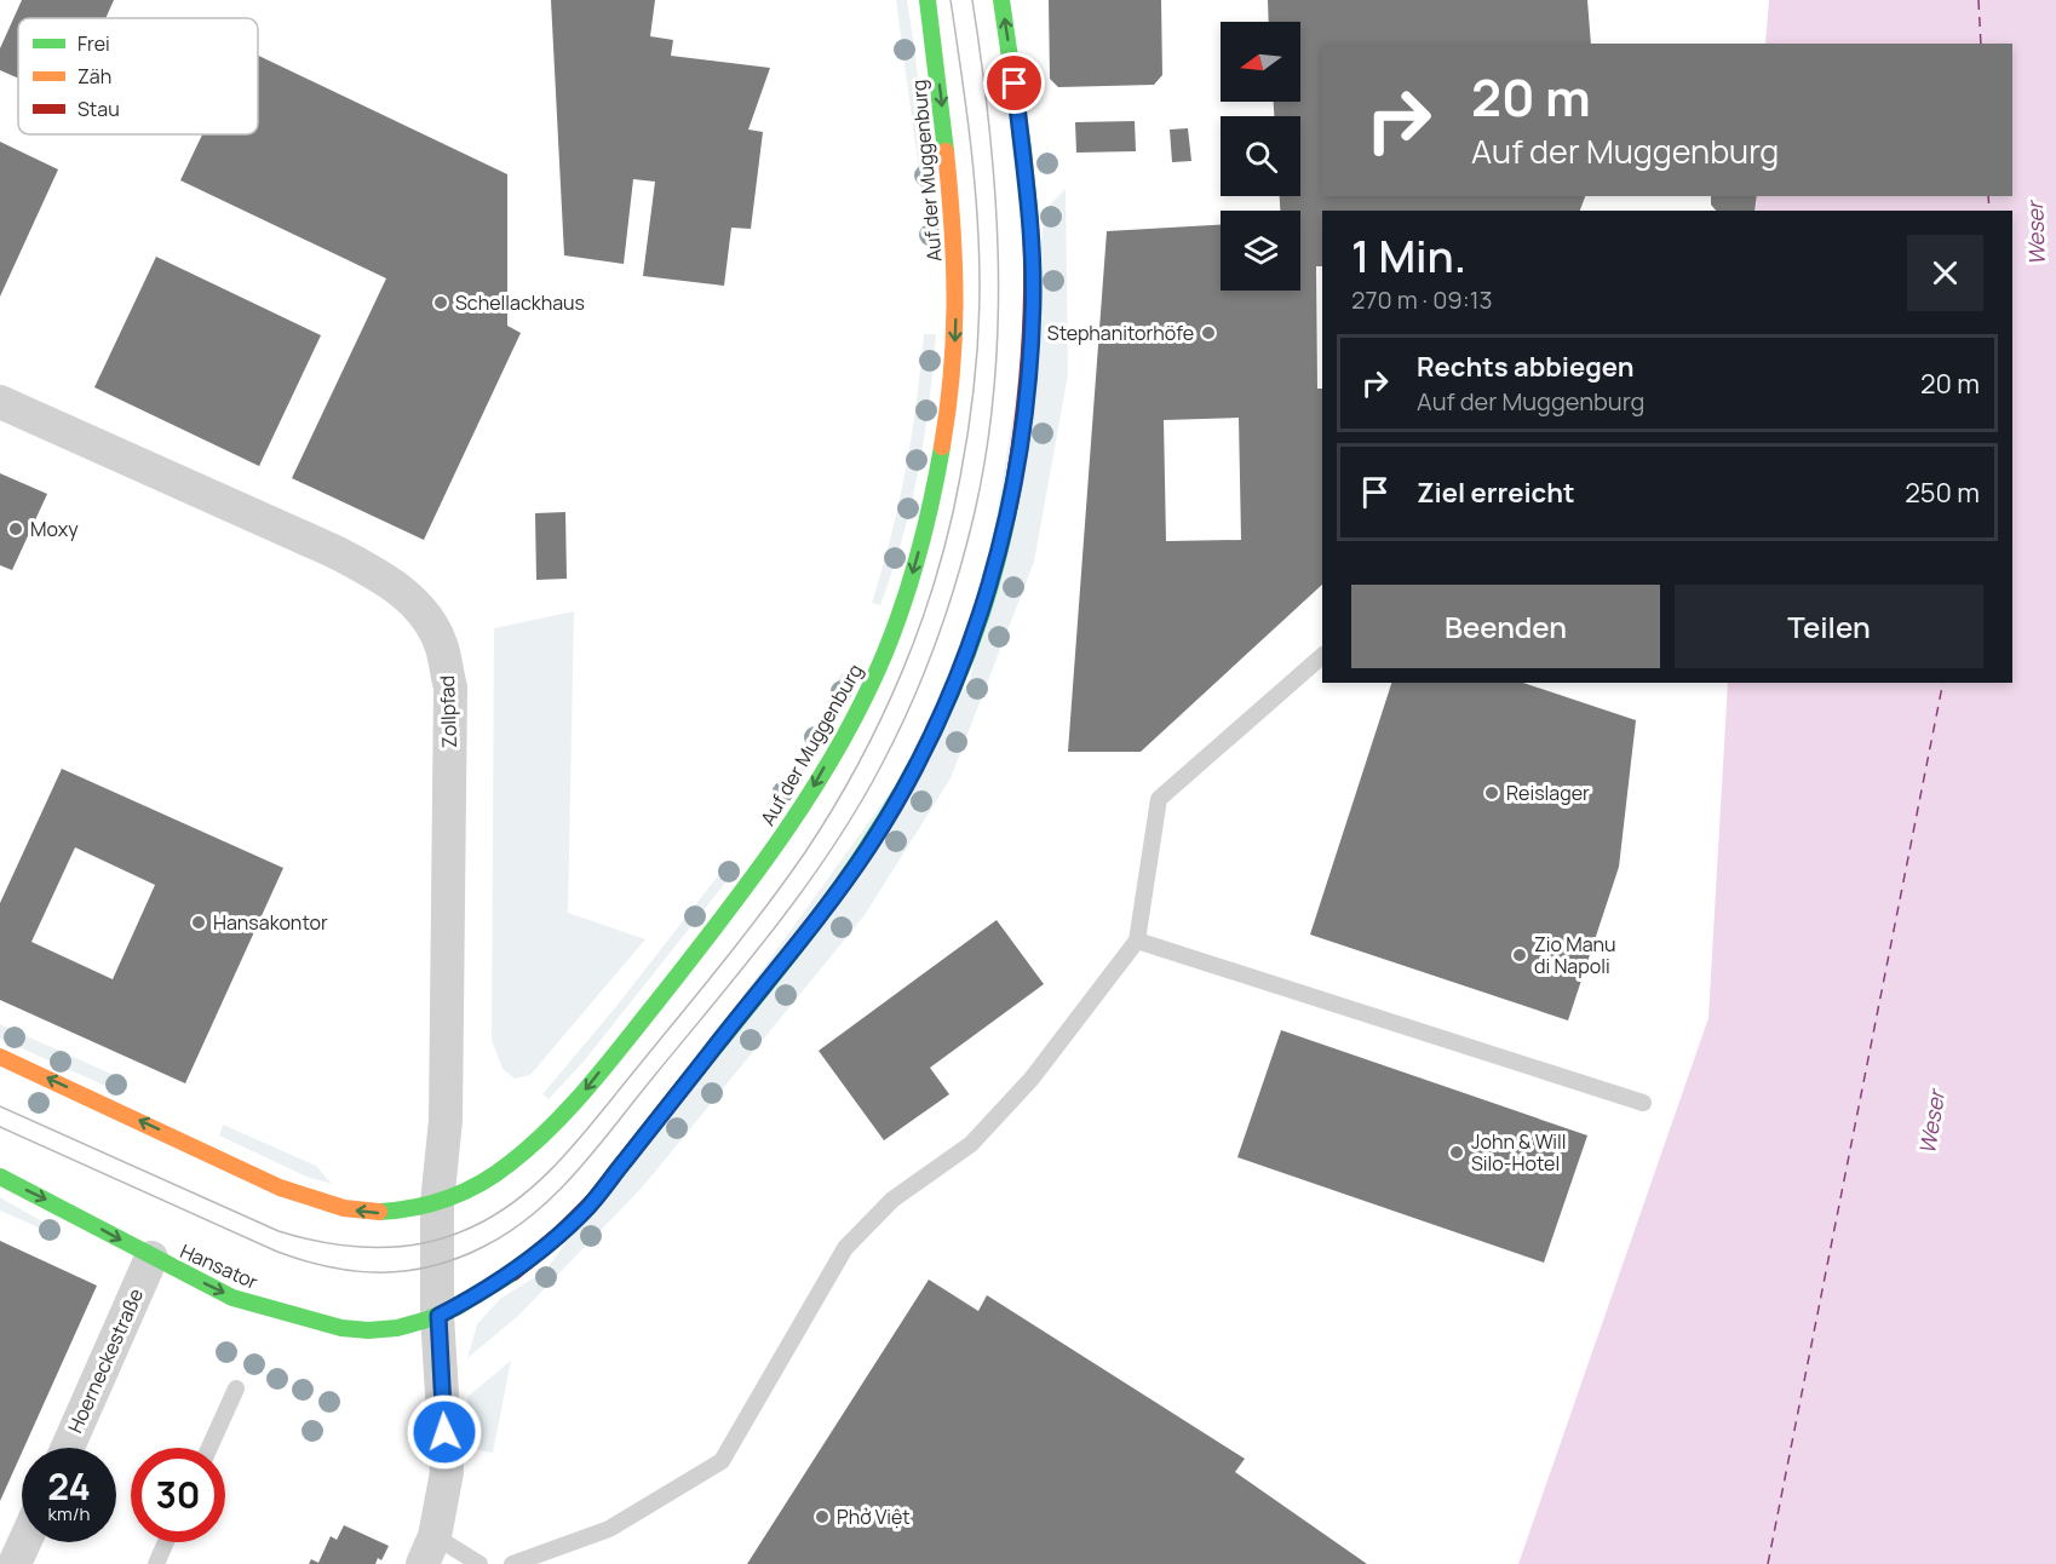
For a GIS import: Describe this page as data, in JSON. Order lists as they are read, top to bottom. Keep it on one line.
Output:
{"streets":{"street":["Auf der Muggenburg","Zollpfad","Hansator","Hoerneckestraße"]},"crossings":[["Auf der Muggenburg","Zollpfad"],["Zollpfad","Hansator"],["Hansator","Hoerneckestraße"]],"water":["Weser"],"places":["Schellackhaus","Stephanitorhöfe","Moxy","Reislager","Hansakontor","Zio Manu di Napoli","John & Will Silo-Hotel","Phở Việt"],"legend":["Frei","Zäh","Stau"],"north":"left","page":{"turn":["20 m","Auf der Muggenburg"],"heading":["1 Min.","270 m · 09:13"],"list":[{"name":"Rechts abbiegen","note":"Auf der Muggenburg","value":"20 m"},{"name":"Ziel erreicht","value":"250 m"}],"buttons":["Beenden","Teilen"],"speed":"24 km/h","limit":"30"}}
